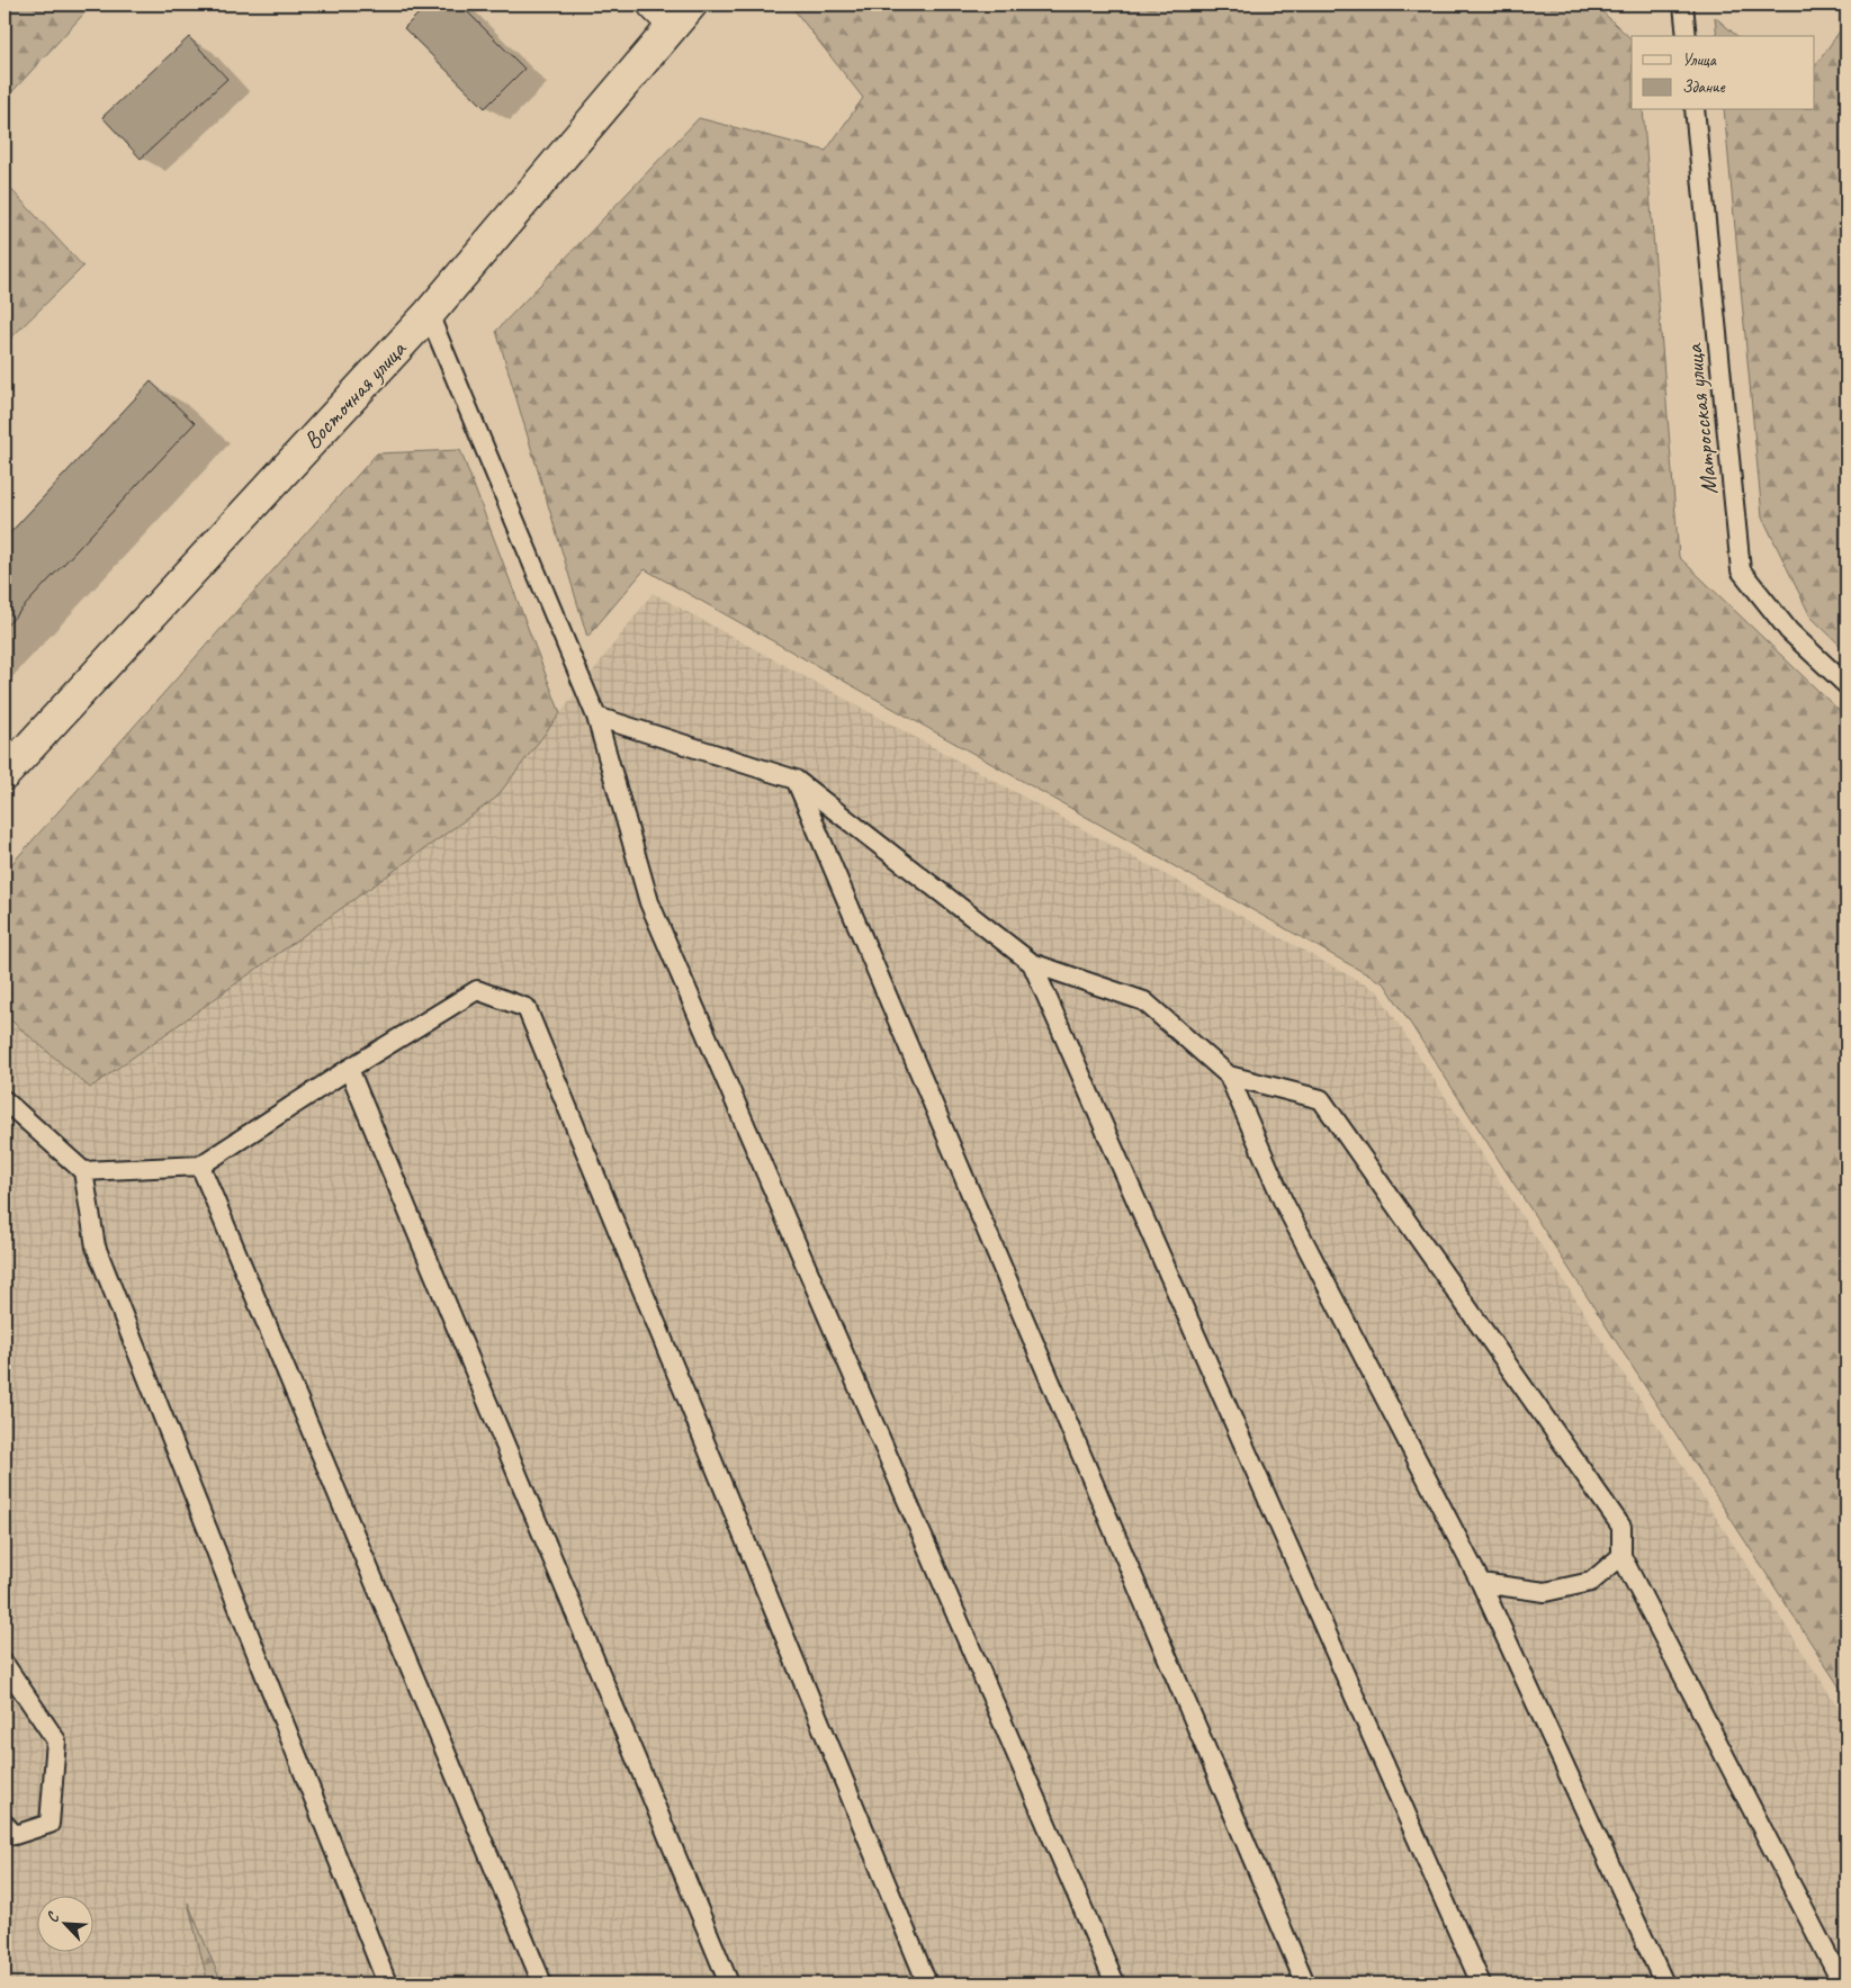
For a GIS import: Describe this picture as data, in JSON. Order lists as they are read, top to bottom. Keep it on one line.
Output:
{"streets":{"street":["Восточная улица"],"lane":["Матросская улица"]},"legend":["Улица","Здание"],"north":"top left"}
